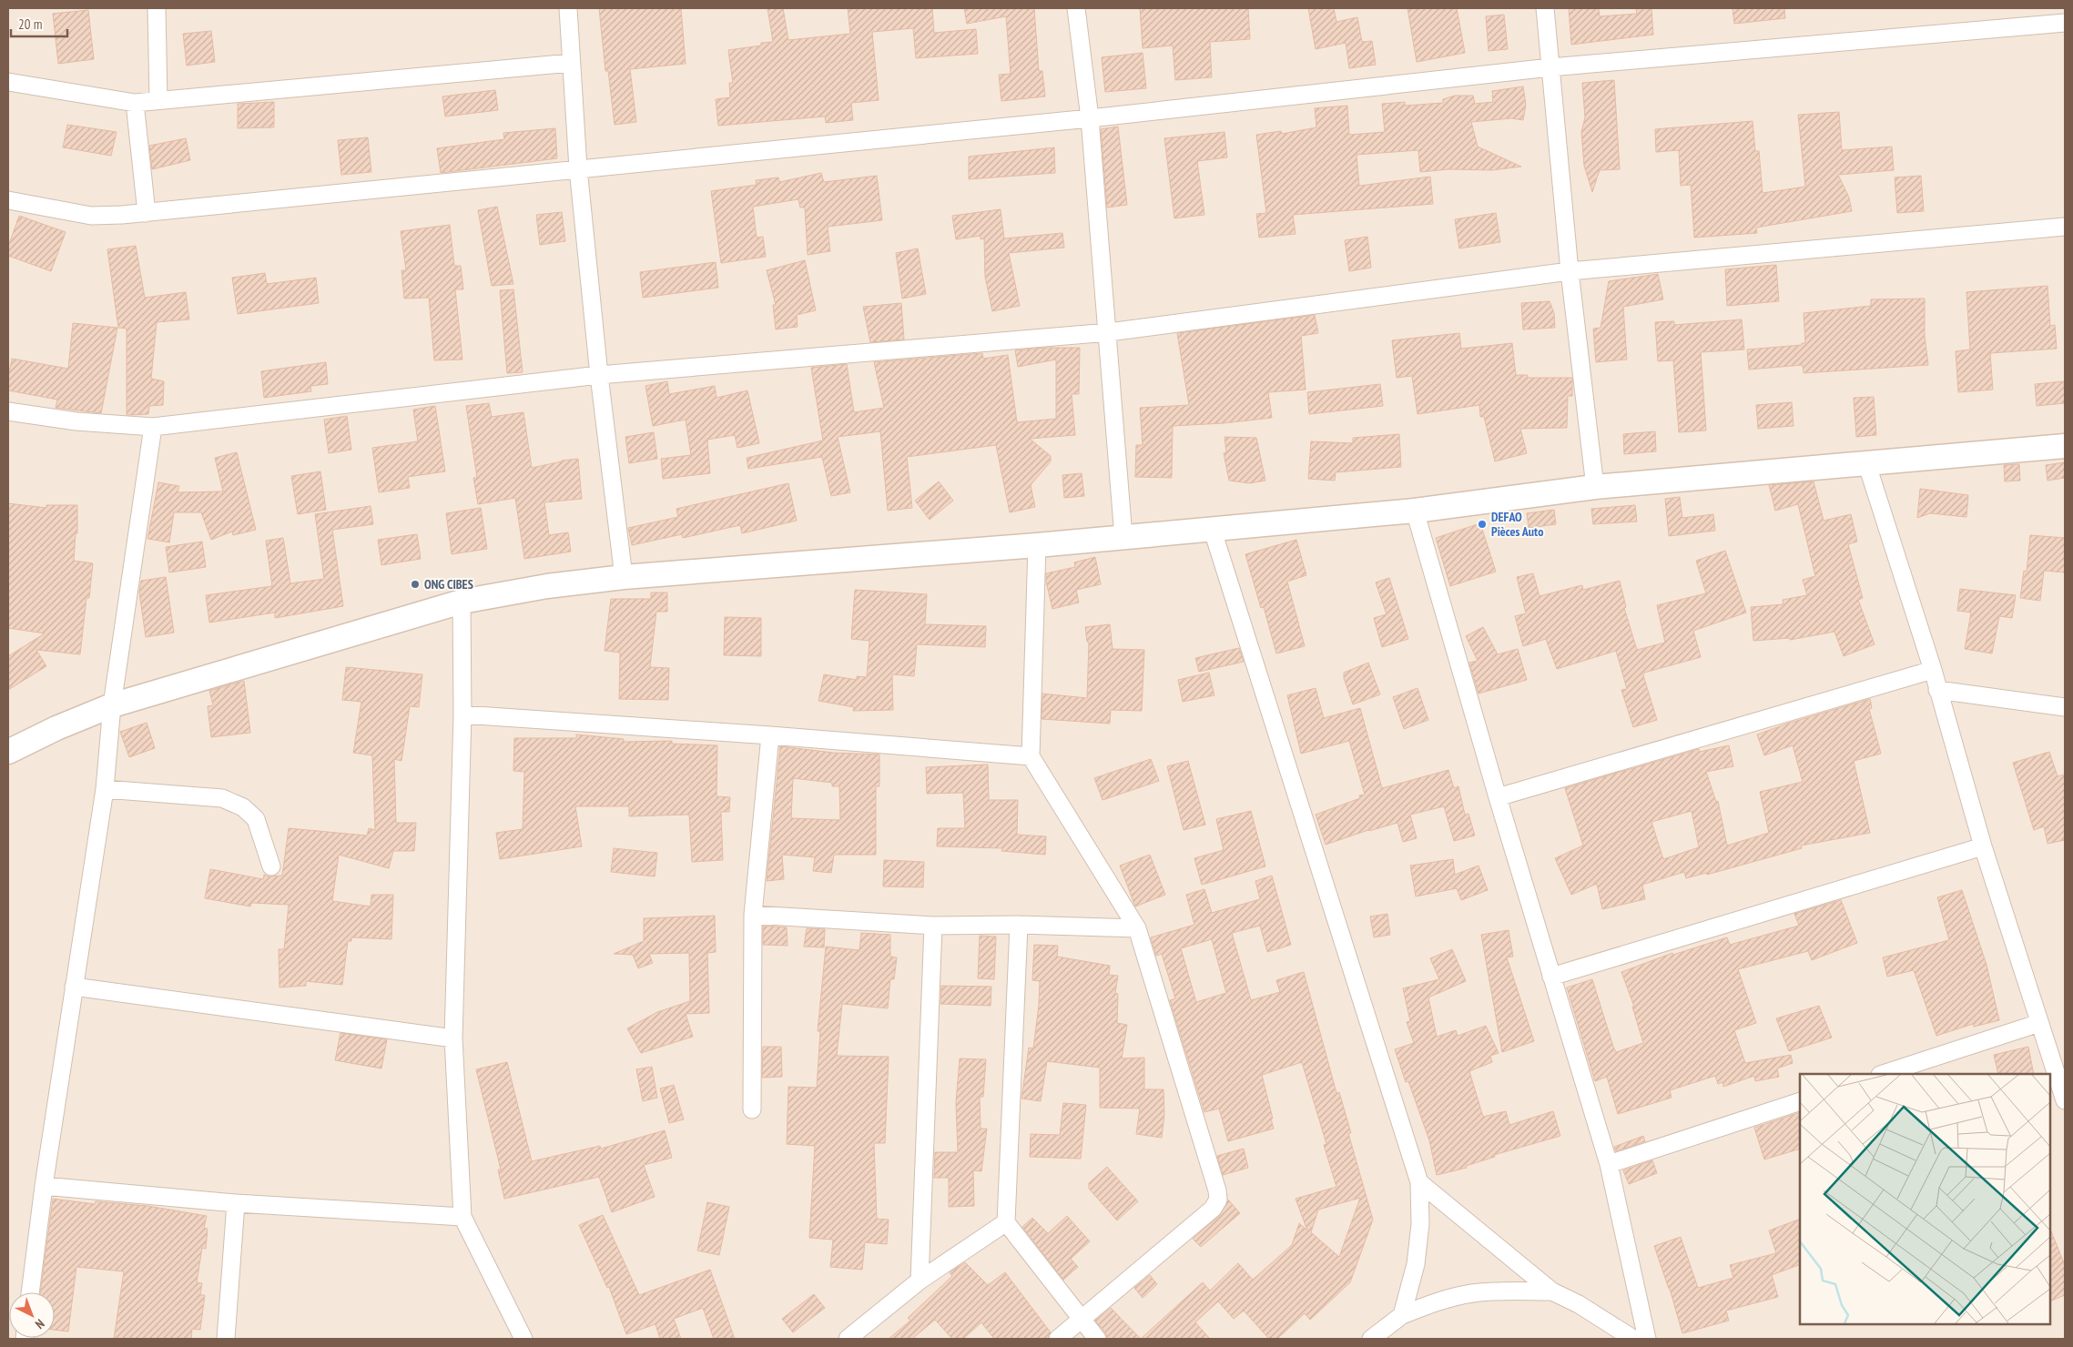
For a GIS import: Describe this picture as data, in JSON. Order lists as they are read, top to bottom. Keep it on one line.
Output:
{"places":["DEFAO Pièces Auto","ONG CIBES"],"scale_bar":"20 m","north":"bottom right"}
